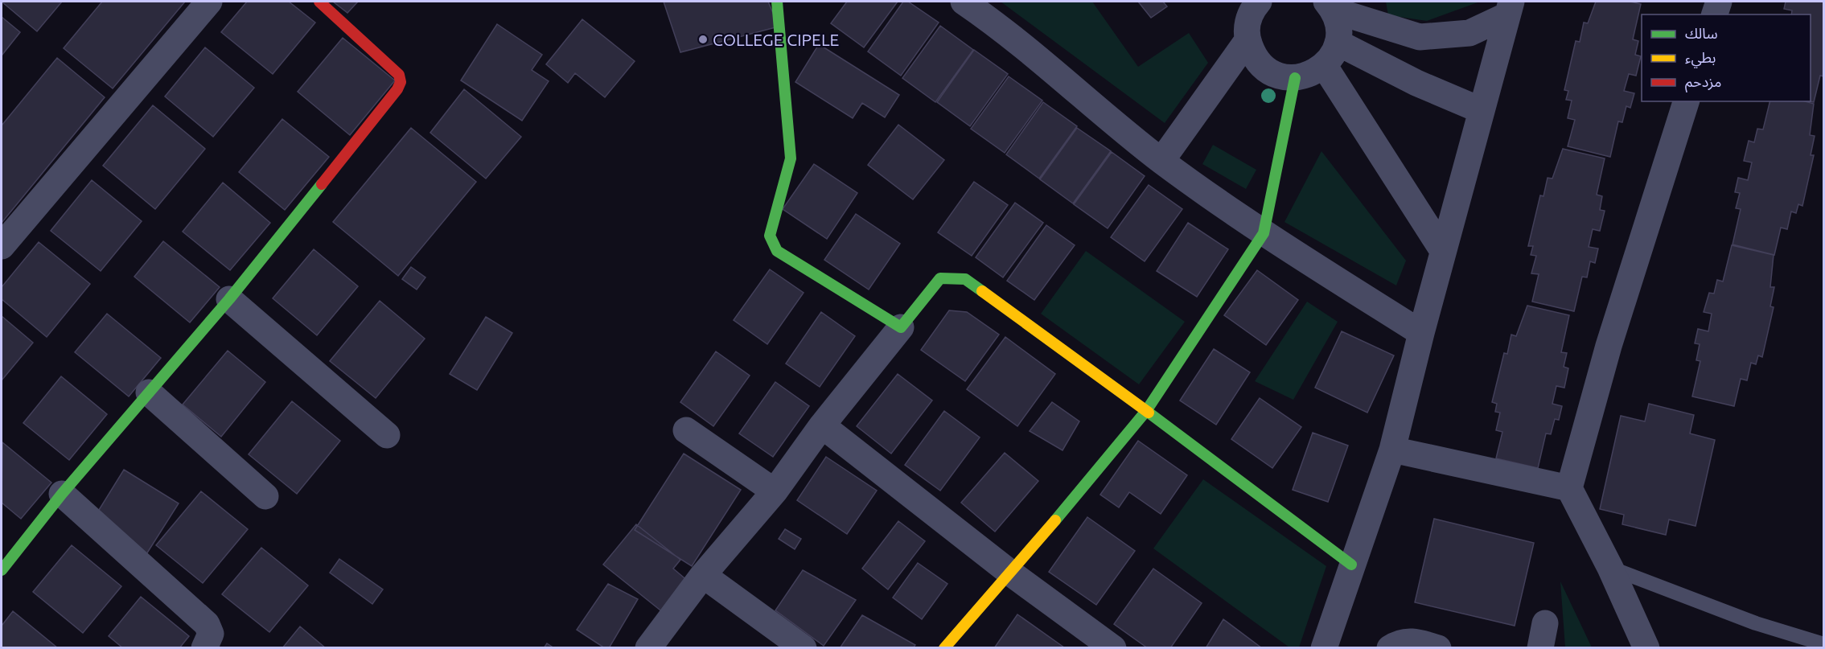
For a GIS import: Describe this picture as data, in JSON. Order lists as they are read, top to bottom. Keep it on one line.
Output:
{"places":["COLLEGE CIPELE"],"legend":["سالك","بطيء","مزدحم"]}
